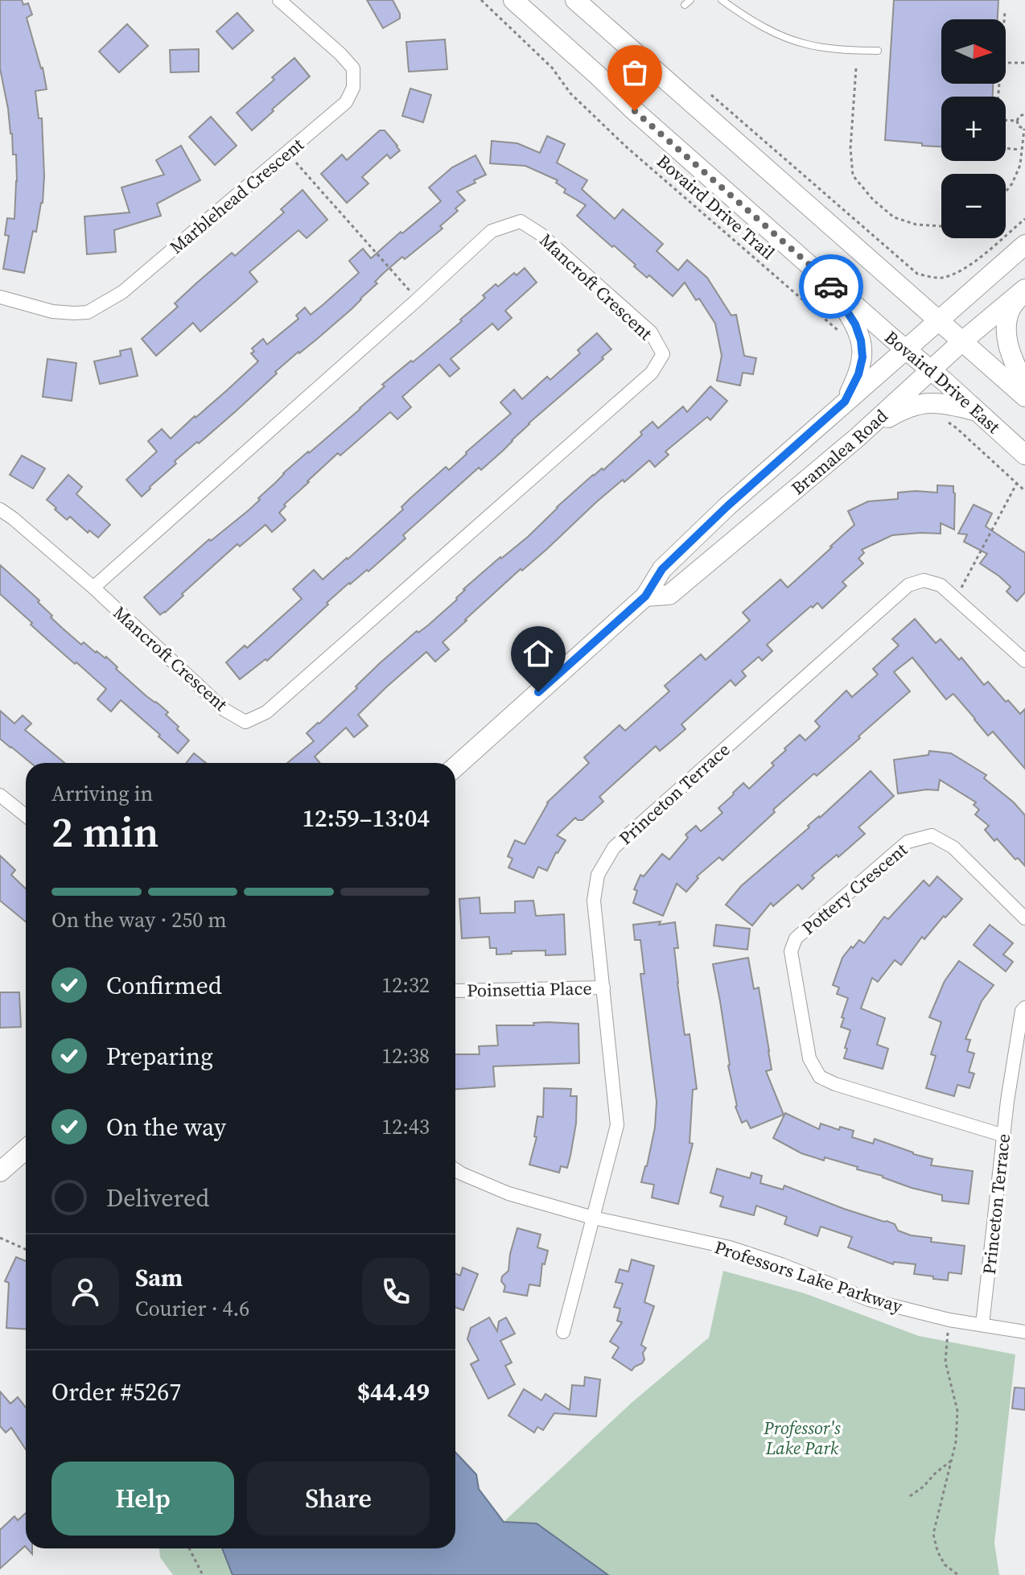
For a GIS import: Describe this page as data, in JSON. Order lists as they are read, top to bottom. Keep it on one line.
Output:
{"streets":{"main road":["Bovaird Drive East","Bramalea Road"],"street":["Marblehead Crescent","Mancroft Crescent","Princeton Terrace","Pottery Crescent","Poinsettia Place","Professors Lake Parkway"],"path":["Bovaird Drive Trail"]},"crossings":[["Bovaird Drive East","Bramalea Road"],["Princeton Terrace","Pottery Crescent"],["Princeton Terrace","Poinsettia Place"],["Princeton Terrace","Professors Lake Parkway"]],"parks":["Professor's Lake Park"],"north":"right","page":{"map_buttons":["+","−"],"heading":["2 min","Arriving in","12:59–13:04"],"panel":["Sam","Courier · 4.6","Order #5267","$44.49"],"bar":"On the way · 250 m","list":[["Confirmed","12:32"],["Preparing","12:38"],["On the way","12:43"],"Delivered"],"buttons":["Help","Share"]}}
